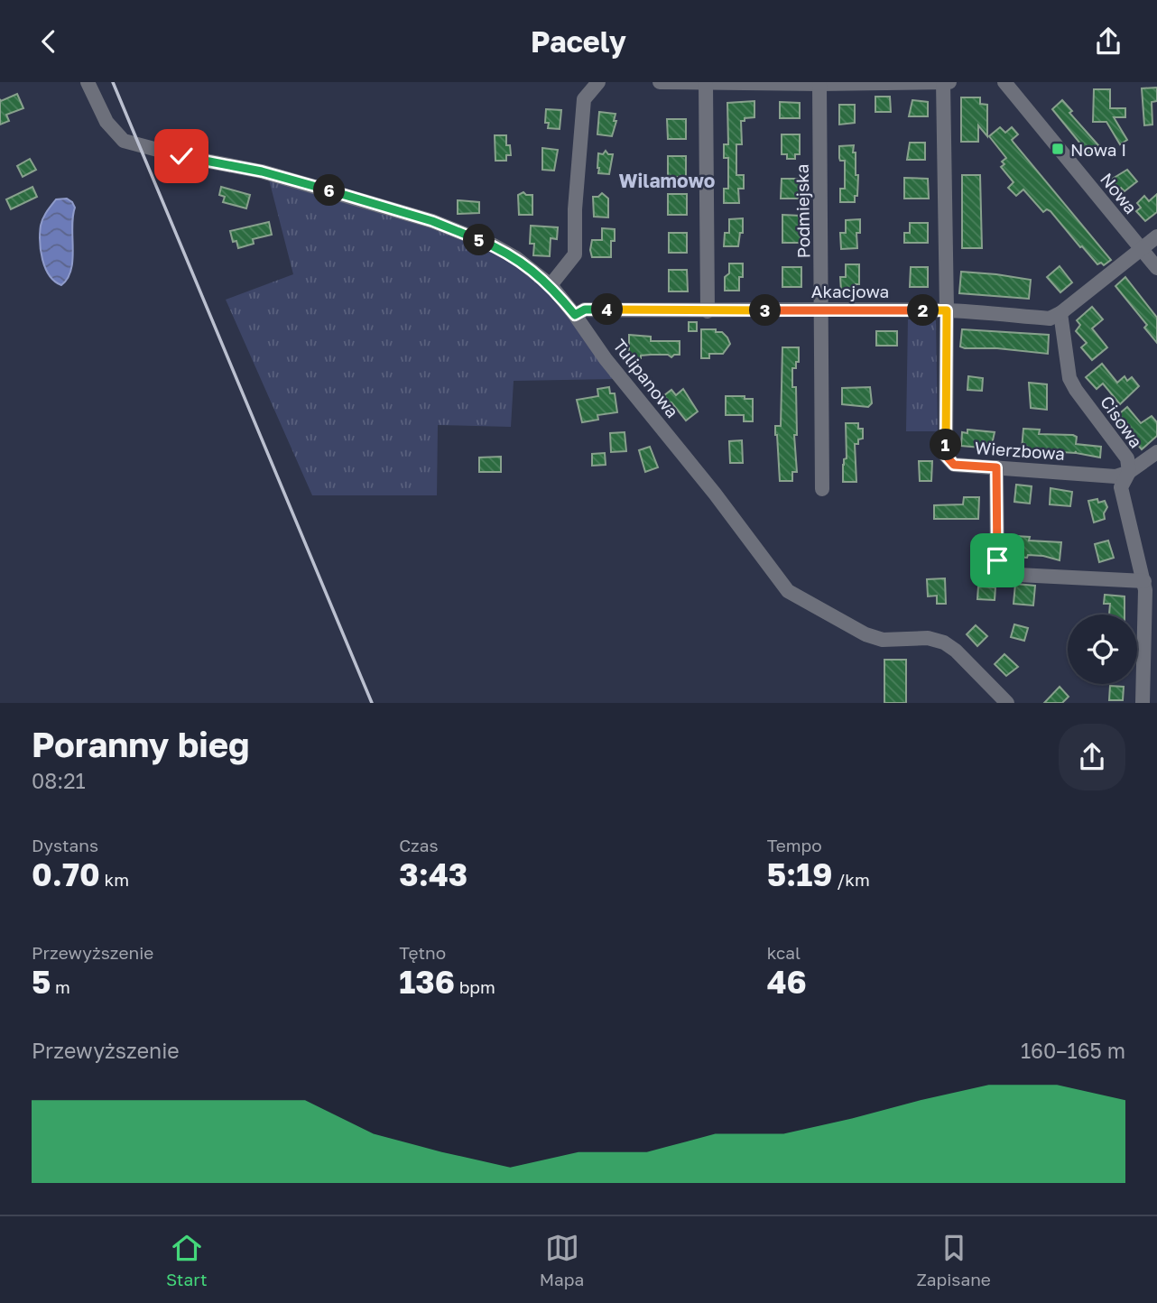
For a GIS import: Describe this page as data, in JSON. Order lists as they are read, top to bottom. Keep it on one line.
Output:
{"streets":{"street":["Nowa","Podmiejska","Akacjowa","Tulipanowa","Cisowa","Wierzbowa"]},"crossings":[["Podmiejska","Akacjowa"],["Akacjowa","Tulipanowa"],["Akacjowa","Cisowa"],["Akacjowa","Wierzbowa"],["Cisowa","Wierzbowa"]],"districts":["Wilamowo"],"places":{"transit":["Nowa I"]},"page":{"header":"Pacely","pins":["6","5","4","2","3","1"],"heading":["Poranny bieg","08:21"],"stats":[["Dystans","0.70 km"],["Czas","3:43"],["Tempo","5:19 /km"],["Przewyższenie","5 m"],["Tętno","136 bpm"],["kcal","46"]],"chart":["Przewyższenie","160–165 m"],"tabs":["Start","Mapa","Zapisane"]}}
